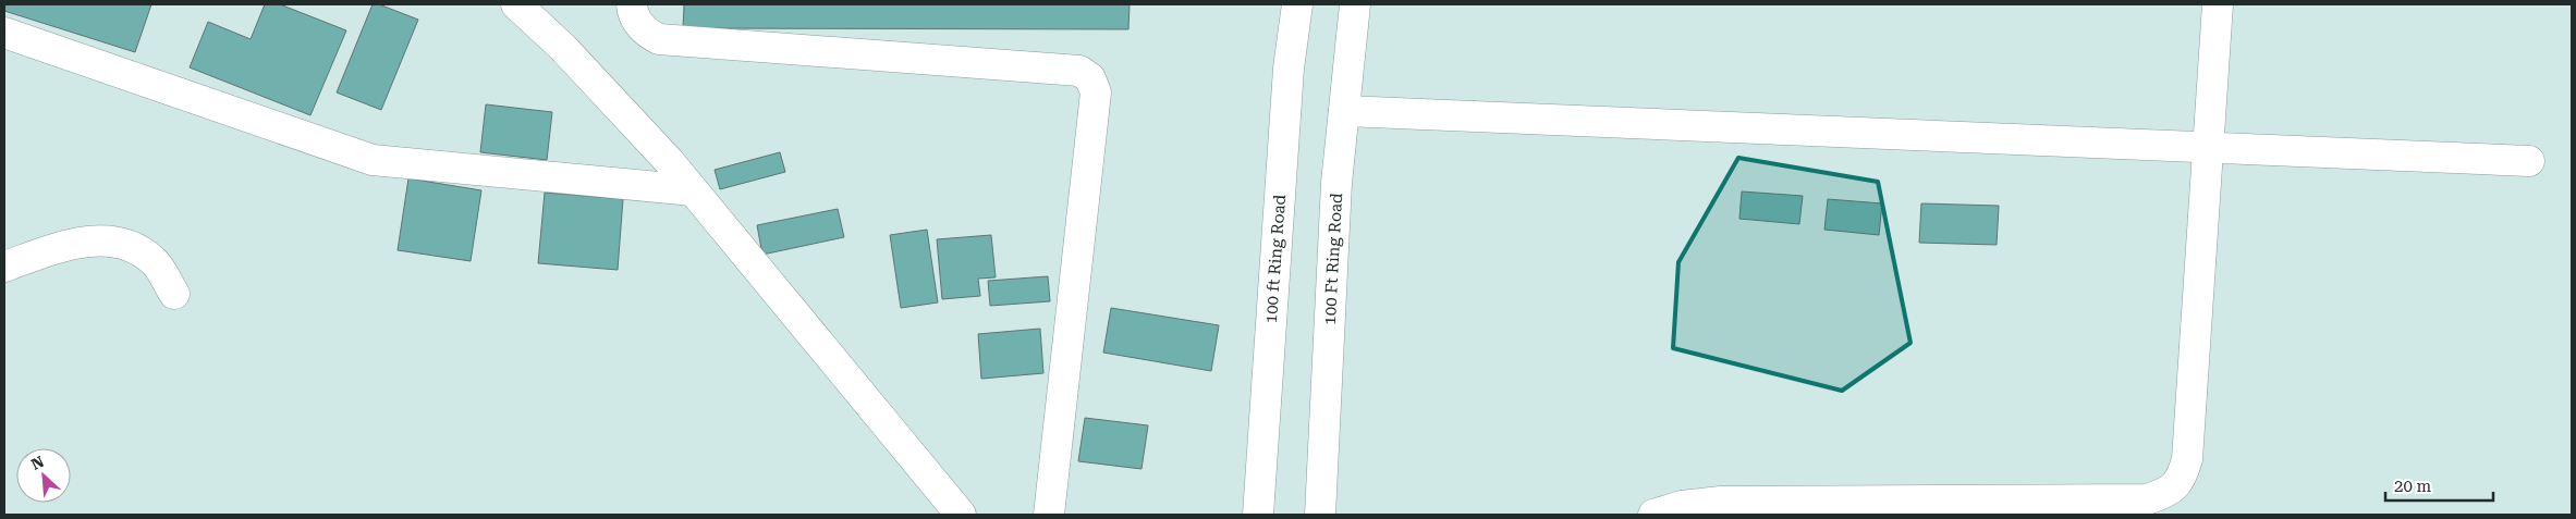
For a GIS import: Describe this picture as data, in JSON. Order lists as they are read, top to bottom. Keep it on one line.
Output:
{"streets":{"street":["100 ft Ring Road","100 Ft Ring Road"]},"scale_bar":"20 m","north":"top left"}
